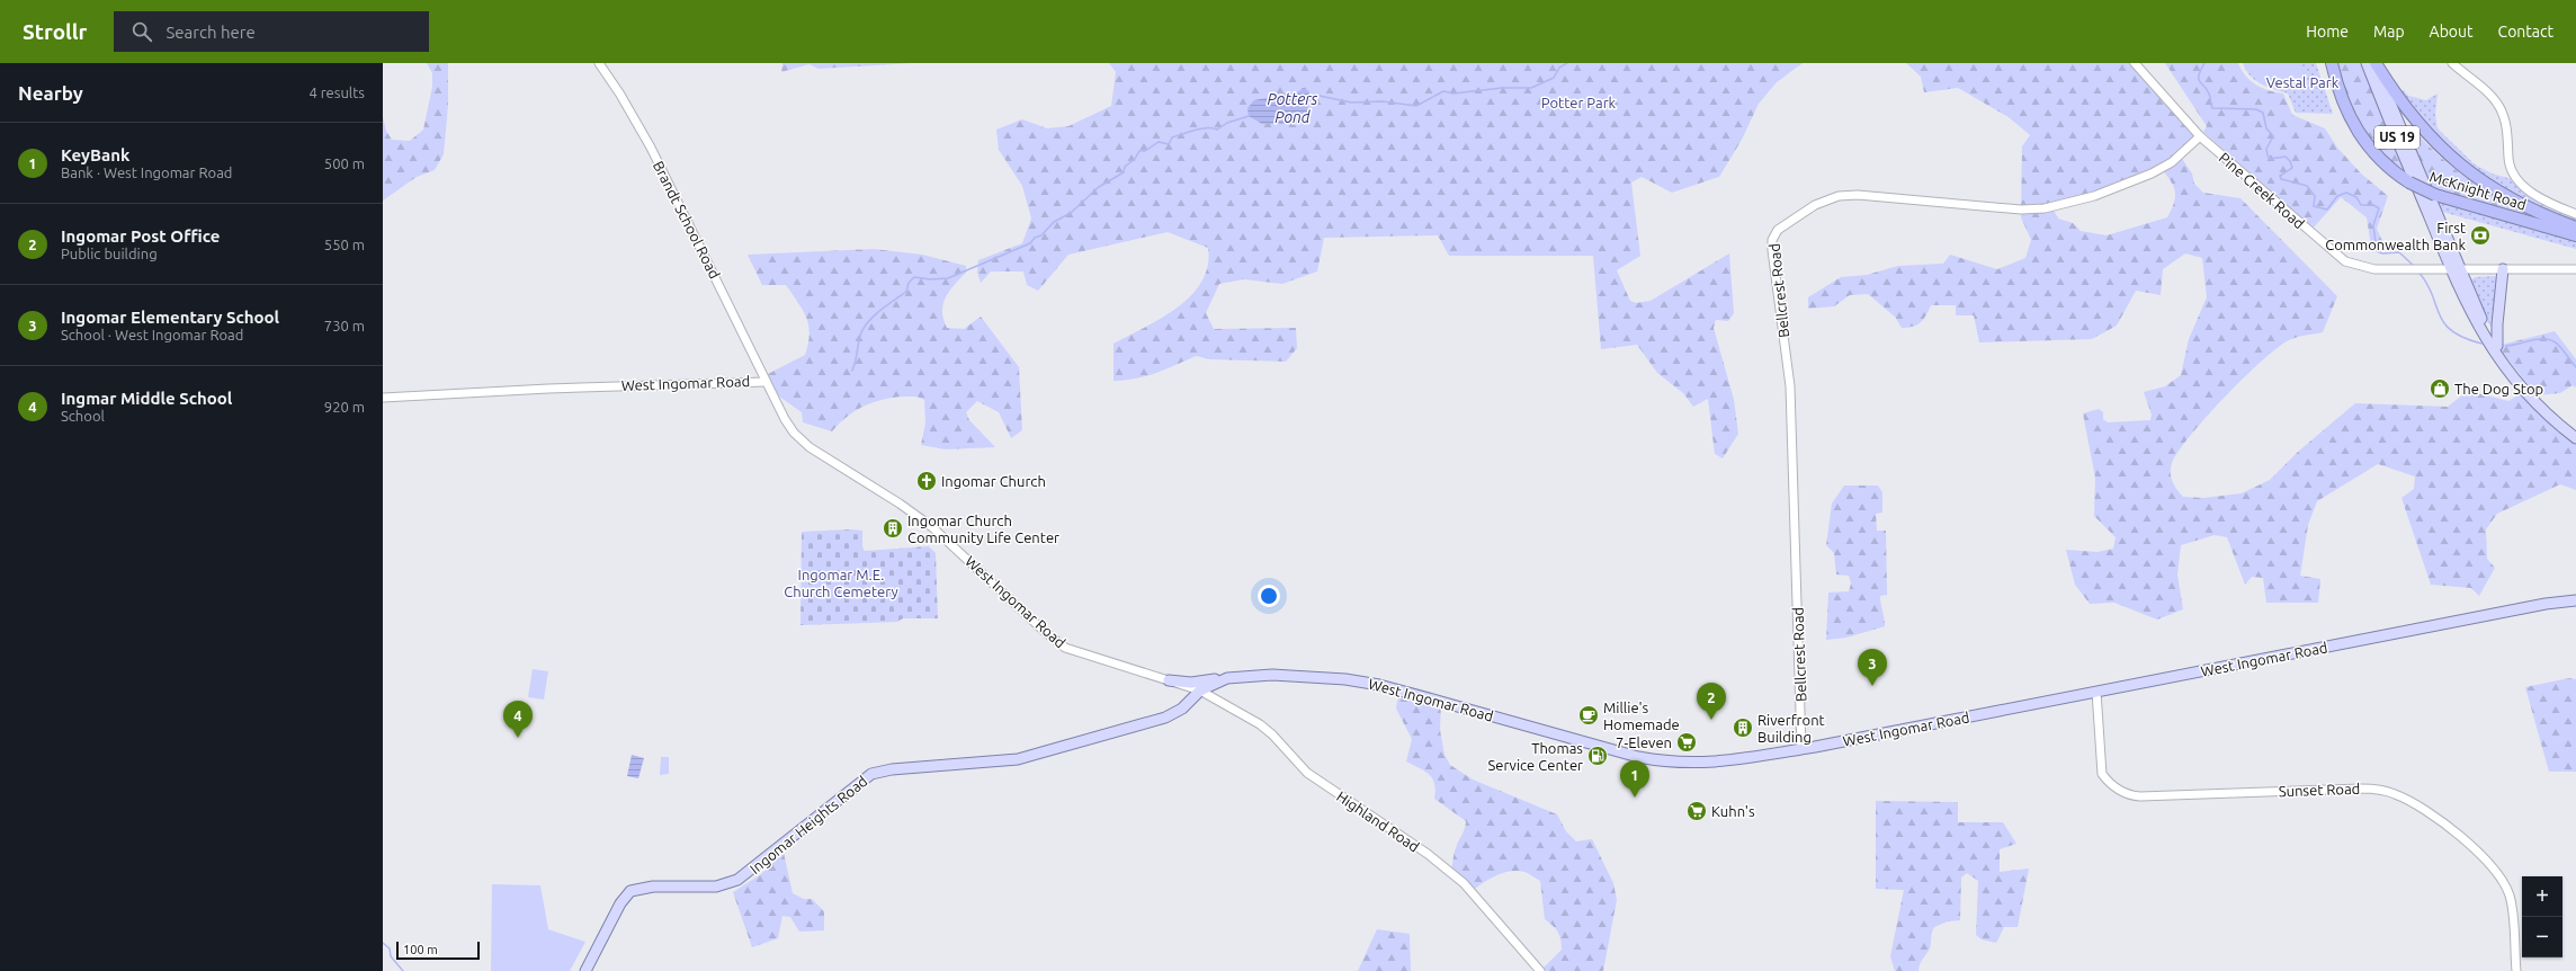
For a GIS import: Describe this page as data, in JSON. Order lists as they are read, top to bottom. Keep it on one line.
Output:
{"streets":{"highway":["McKnight Road"],"main road":["US 19","West Ingomar Road","Ingomar Heights Road"],"street":["Pine Creek Road","Brandt School Road","Bellcrest Road","Sunset Road","Highland Road"]},"crossings":[["US 19","Pine Creek Road"],["US 19","McKnight Road"],["Pine Creek Road","Bellcrest Road"],["Brandt School Road","West Ingomar Road"],["Bellcrest Road","West Ingomar Road"],["West Ingomar Road","Sunset Road"],["West Ingomar Road","Highland Road"],["West Ingomar Road","Ingomar Heights Road"],["Highland Road","Ingomar Heights Road"]],"water":["Potters Pond"],"parks":["Vestal Park","Potter Park","Ingomar M.E. Church Cemetery"],"places":{"bank":["First Commonwealth Bank"],"shop":["The Dog Stop"],"church":["Ingomar Church"],"building":["Ingomar Church Community Life Center","Riverfront Building"],"cafe":["Millie's Homemade"],"supermarket":["7-Eleven","Kuhn's"],"fuel station":["Thomas Service Center"]},"scale_bar":"100 m","page":{"header":"Strollr","search":"Search here","nav":["Home","Map","About","Contact"],"heading":["Nearby","4 results"],"list":[{"mark":"1","name":"KeyBank","note":"Bank · West Ingomar Road","value":"500 m"},{"mark":"2","name":"Ingomar Post Office","note":"Public building","value":"550 m"},{"mark":"3","name":"Ingomar Elementary School","note":"School · West Ingomar Road","value":"730 m"},{"mark":"4","name":"Ingmar Middle School","note":"School","value":"920 m"}],"pins":["3","2","4","1"],"map_buttons":["+","−"],"scale":"100 m"}}
